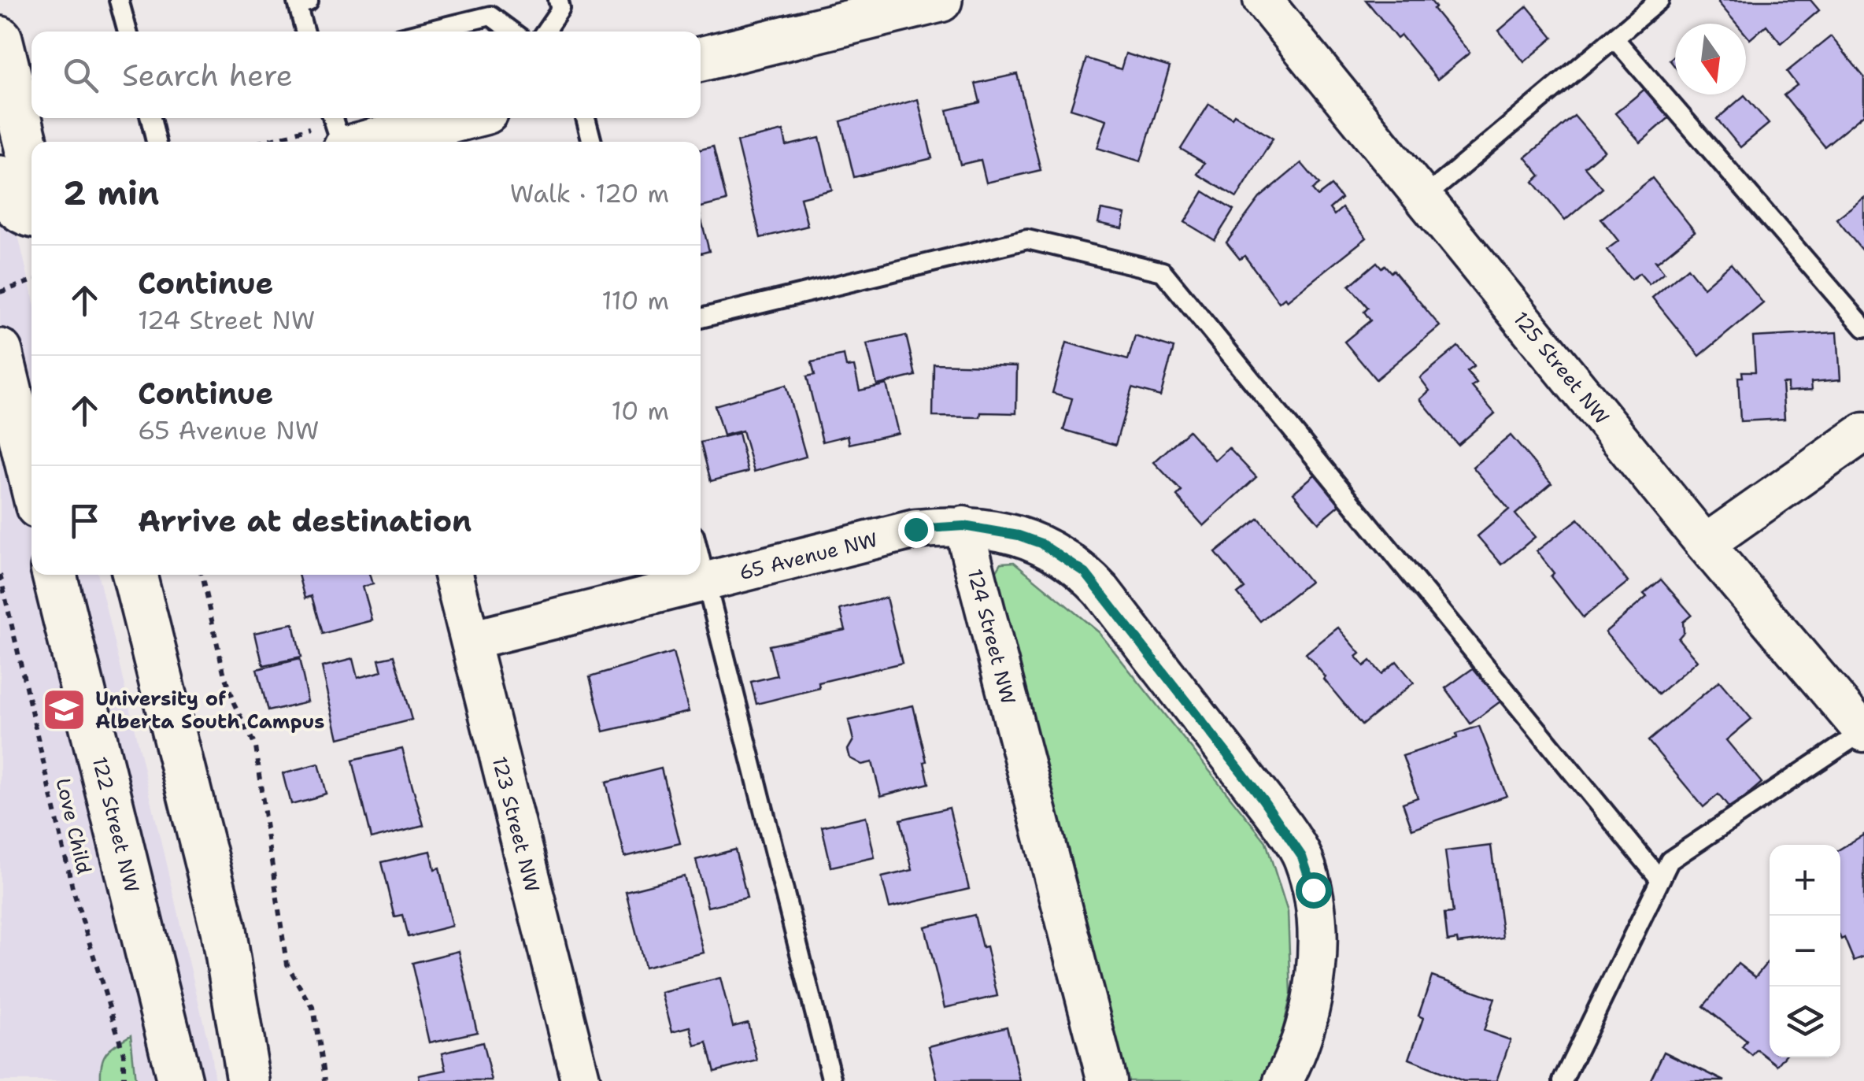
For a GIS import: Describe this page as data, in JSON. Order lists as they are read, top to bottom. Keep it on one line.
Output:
{"streets":{"main road":["122 Street NW"],"street":["125 Street NW","65 Avenue NW","124 Street NW","123 Street NW"],"path":["Love Child"]},"crossings":[["65 Avenue NW","124 Street NW"],["65 Avenue NW","123 Street NW"]],"places":{"school or university":["University of Alberta South Campus"]},"north":"bottom","page":{"search":"Search here","heading":["2 min","Walk · 120 m"],"list":[["Continue","124 Street NW","110 m"],["Continue","65 Avenue NW","10 m"],"Arrive at destination"],"map_buttons":["+","−"]}}
